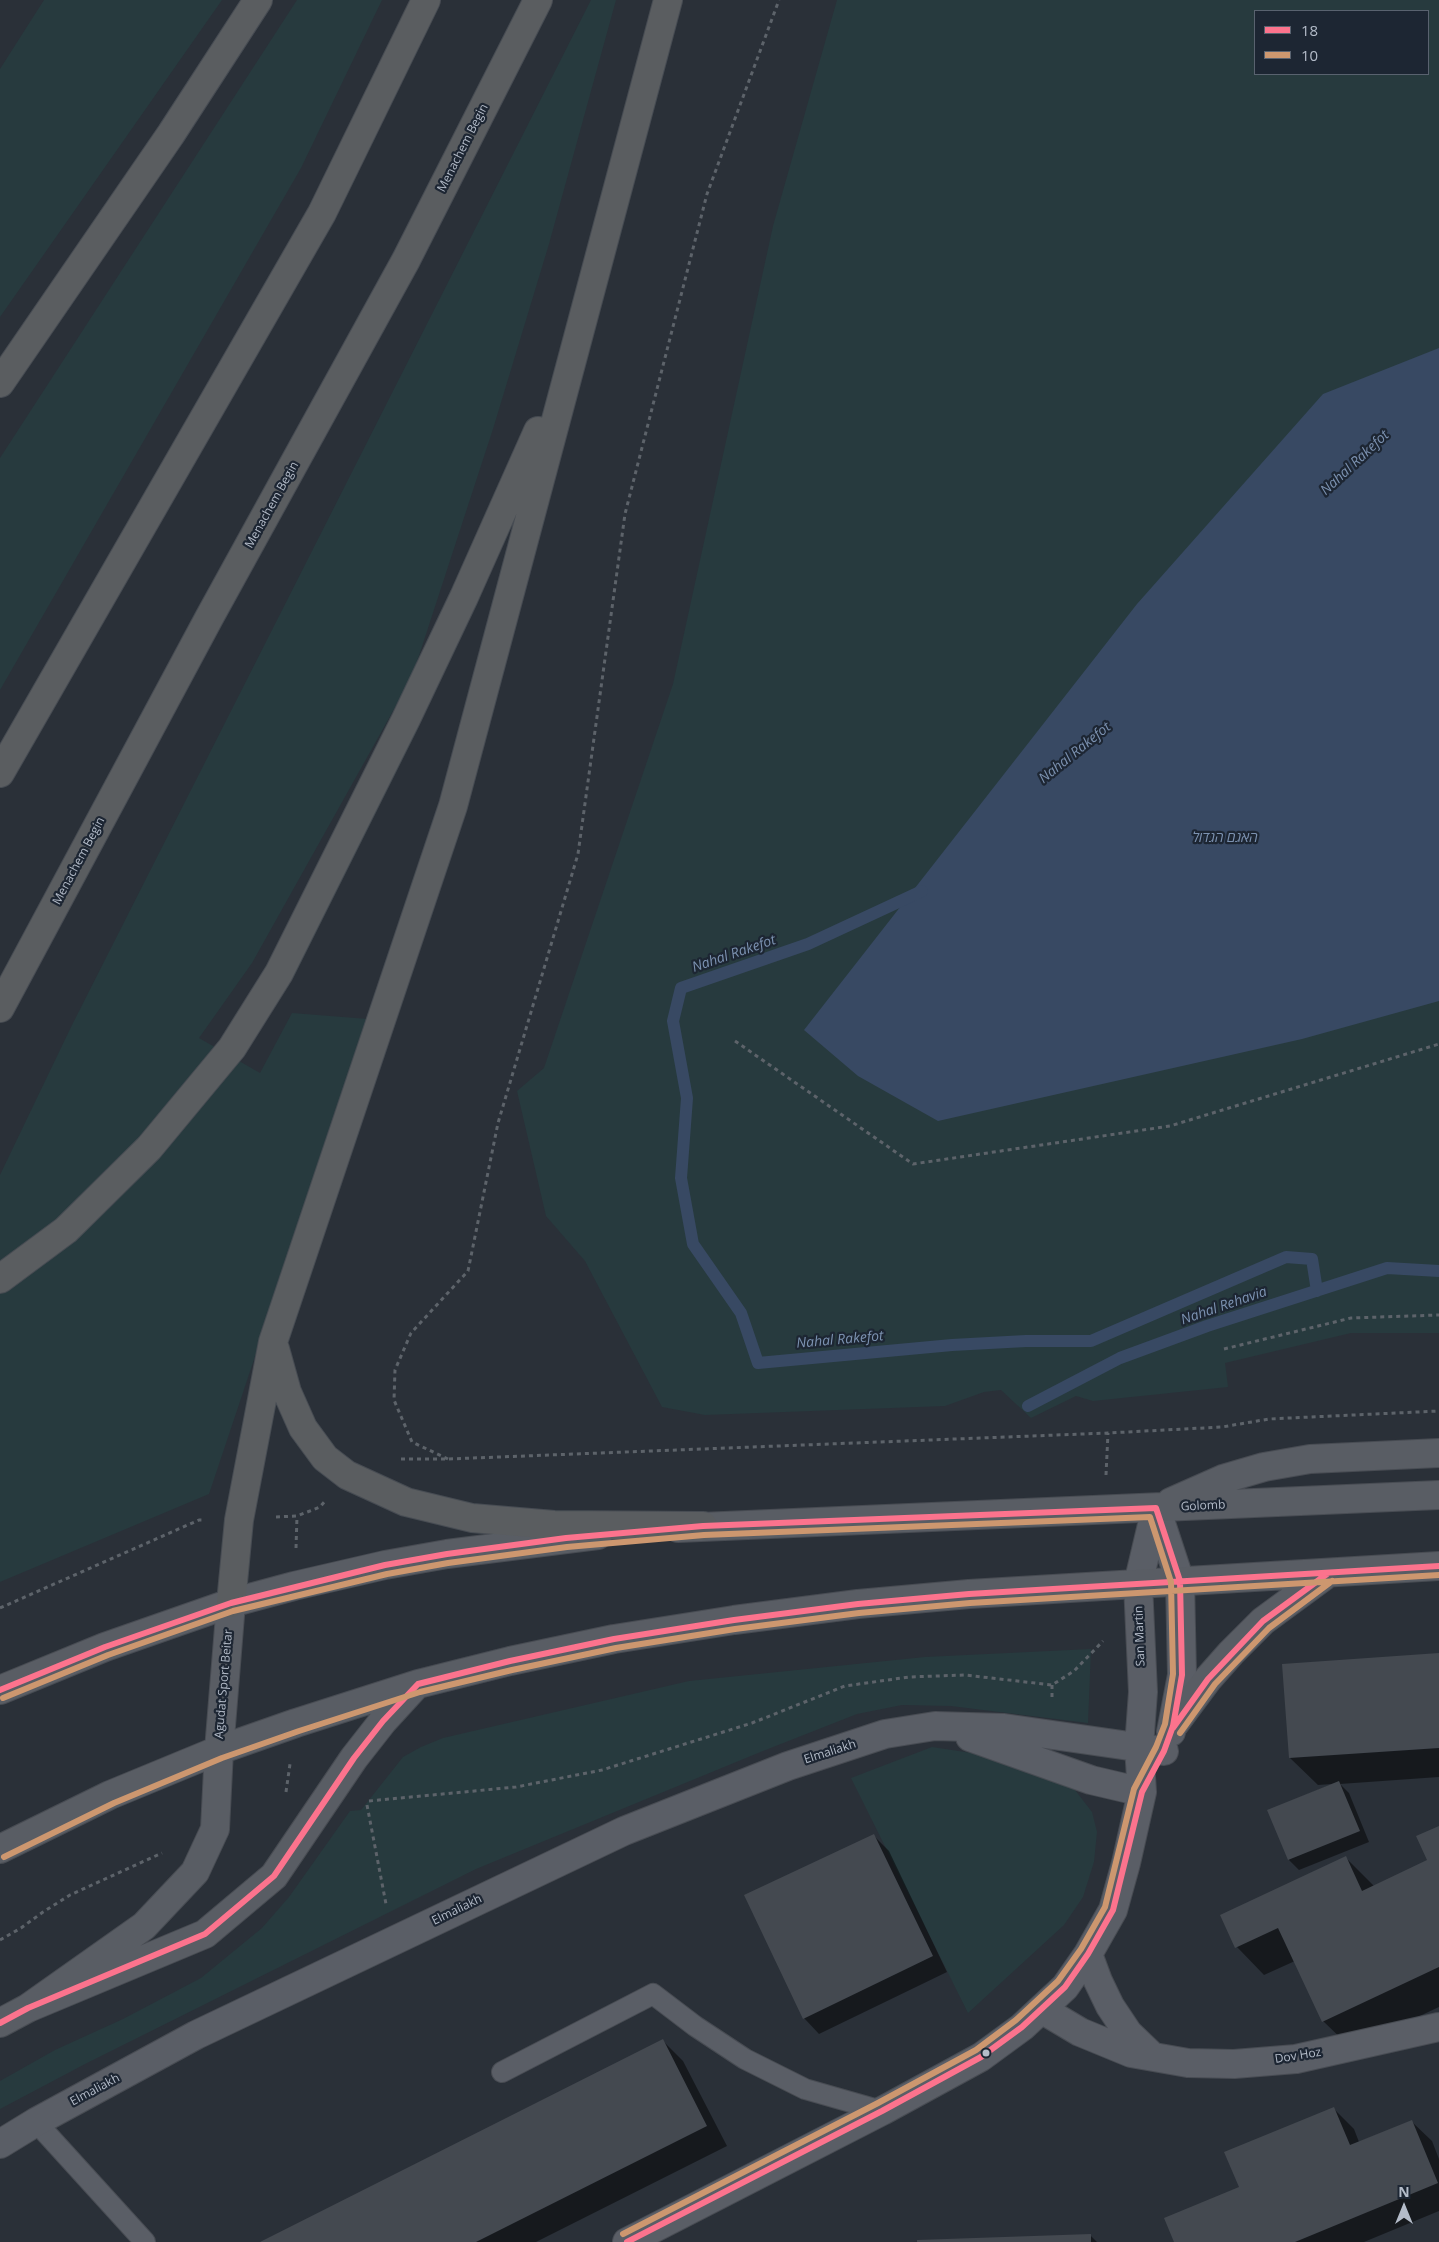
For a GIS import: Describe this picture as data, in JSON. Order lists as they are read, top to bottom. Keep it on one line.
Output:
{"streets":{"highway":["Menachem Begin"],"main road":["Golomb","Agudat Sport Beitar"],"street":["San Martin","Elmaliakh","Dov Hoz"]},"crossings":[["Golomb","San Martin"],["Golomb","Agudat Sport Beitar"],["San Martin","Elmaliakh"],["San Martin","Dov Hoz"]],"water":["Nahal Rakefot","האגם הגדול","Nahal Rehavia"],"lines":["transit line 18","transit line 10"],"legend":["18","10"],"north":"top"}
